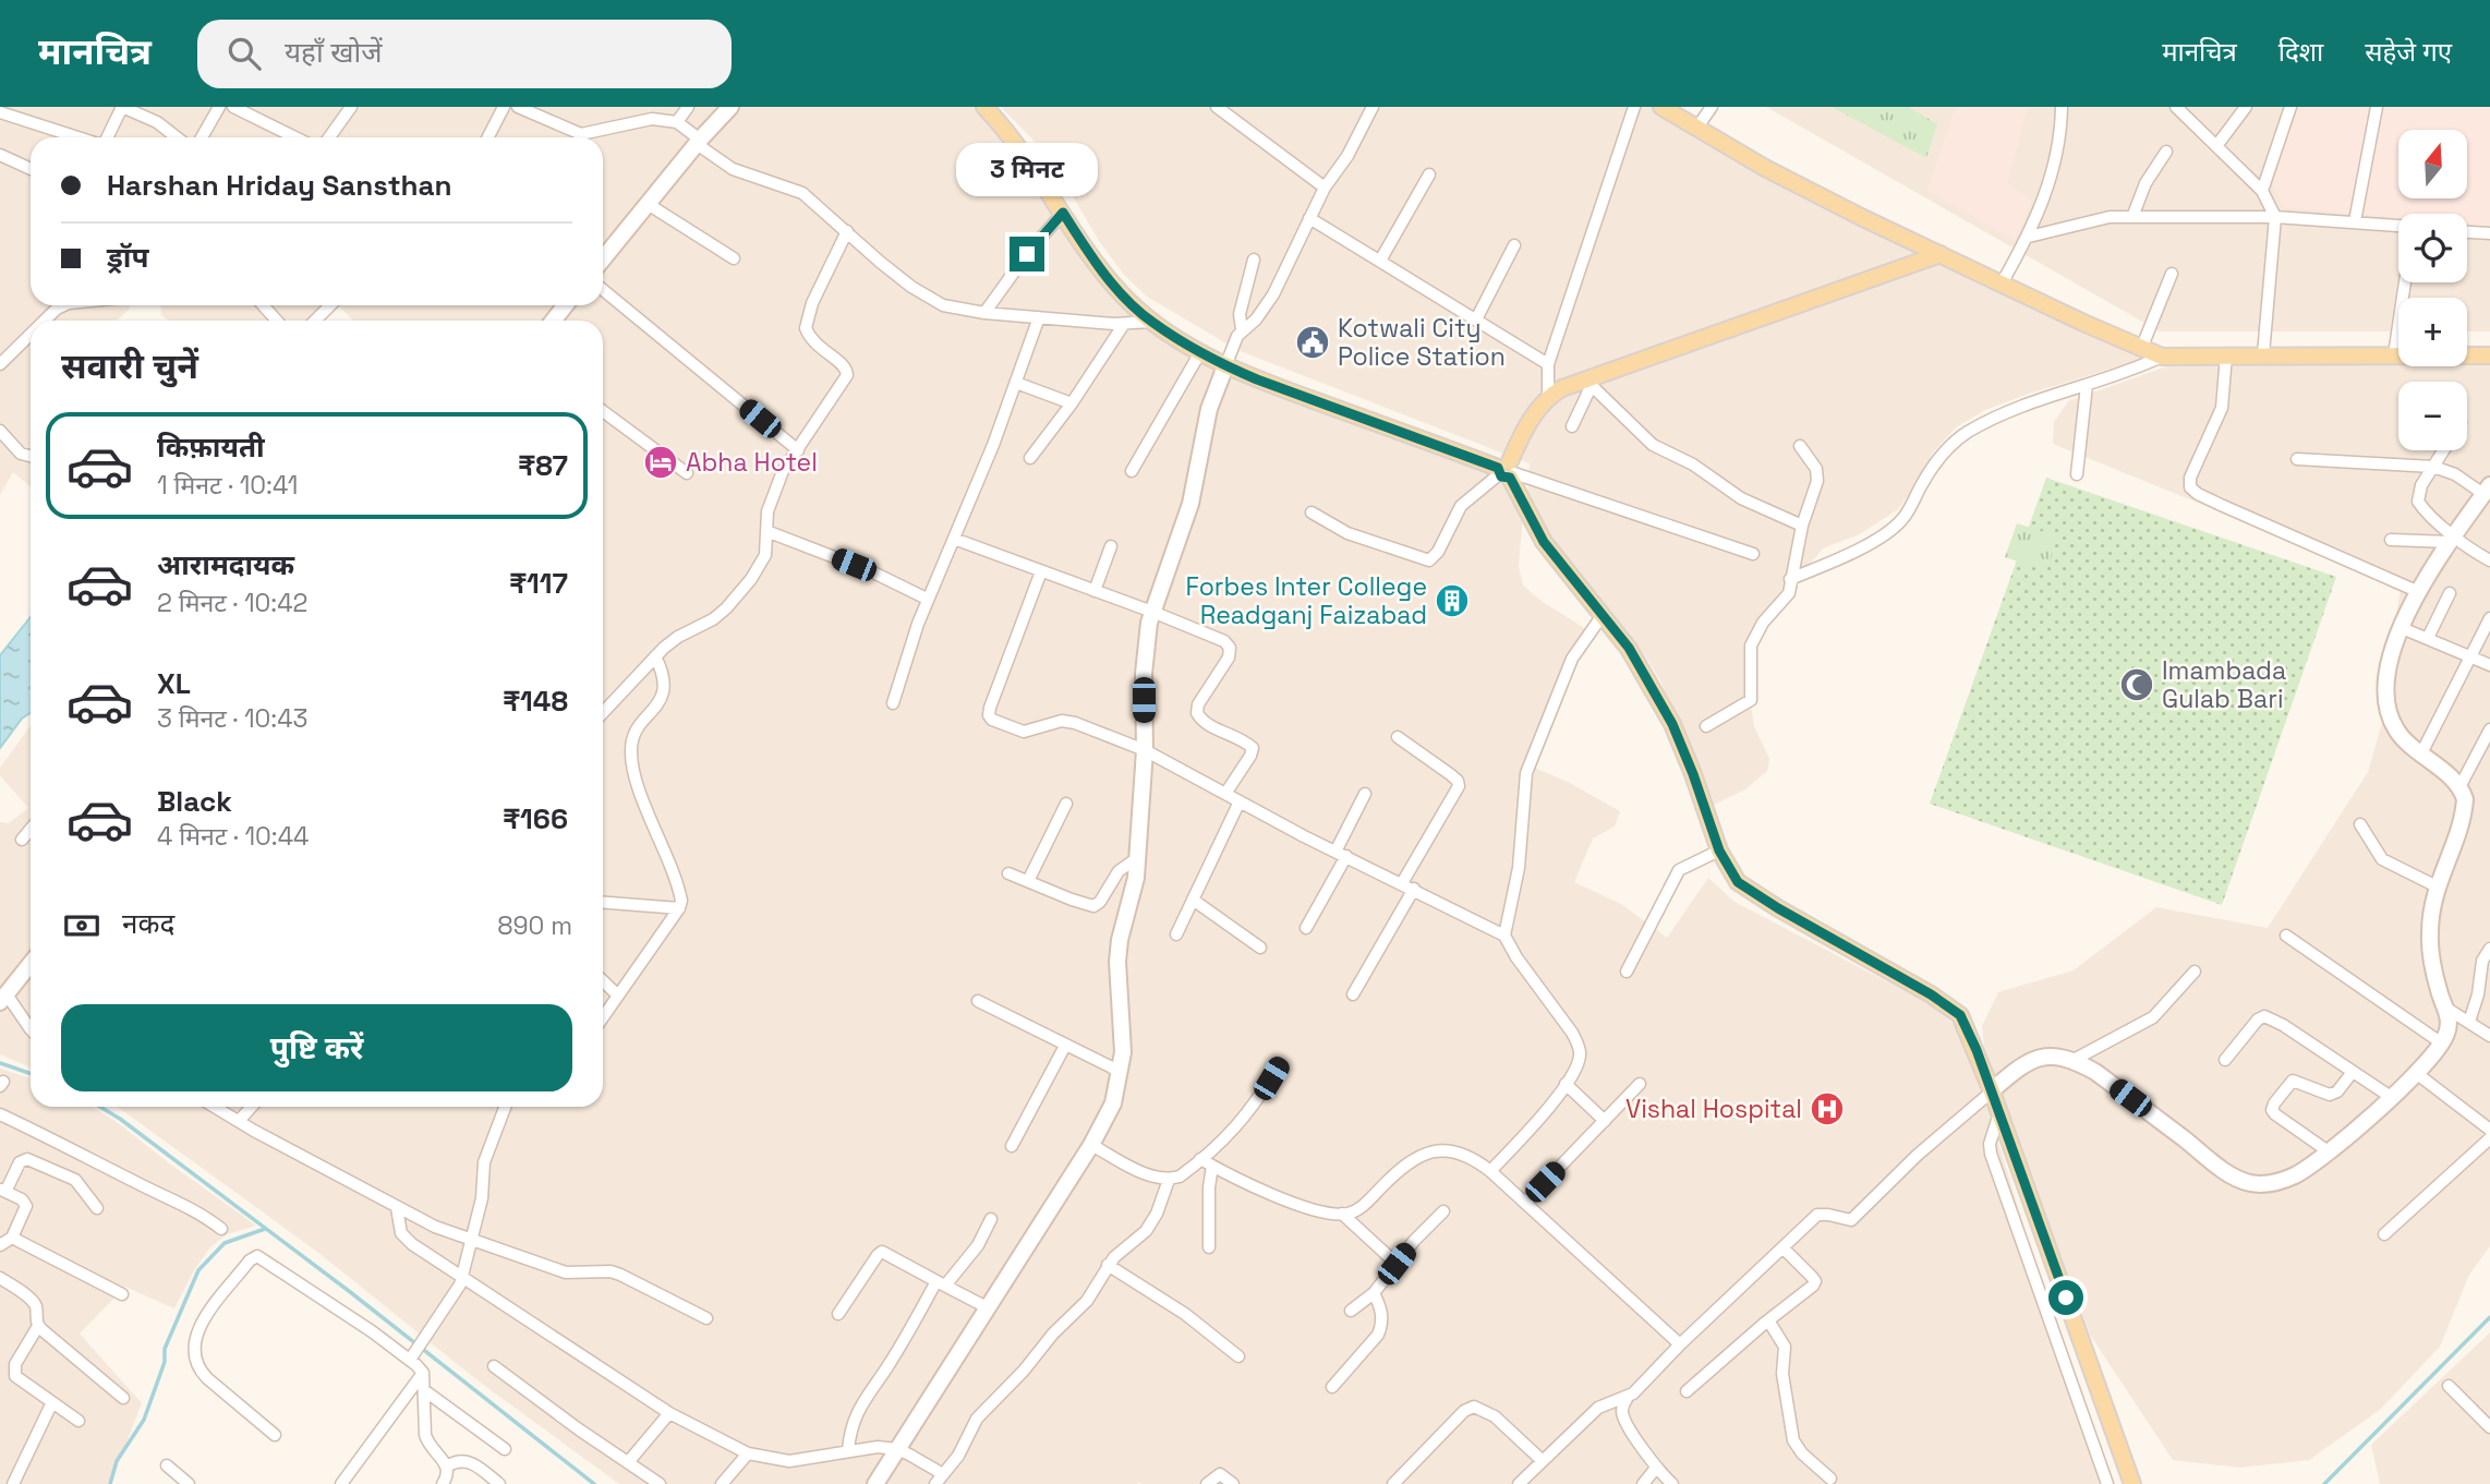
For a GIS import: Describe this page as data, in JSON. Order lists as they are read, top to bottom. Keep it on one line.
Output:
{"places":{"public building":["Kotwali City Police Station"],"hotel":["Abha Hotel"],"building":["Forbes Inter College Readganj Faizabad"],"mosque":["Imambada Gulab Bari"],"hospital":["Vishal Hospital"]},"north":"top","page":{"header":"मानचित्र","search":"यहाँ खोजें","nav":["मानचित्र","दिशा","सहेजे गए"],"map_buttons":["+","−"],"banner":["Harshan Hriday Sansthan","ड्रॉप"],"bubble":"3 मिनट","heading":"सवारी चुनें","list":[{"name":"किफ़ायती","note":"1 मिनट · 10:41","value":"₹87"},{"name":"आरामदायक","note":"2 मिनट · 10:42","value":"₹117"},{"name":"XL","note":"3 मिनट · 10:43","value":"₹148"},{"name":"Black","note":"4 मिनट · 10:44","value":"₹166"}],"pay":["नकद","890 m"],"buttons":"पुष्टि करें"}}
